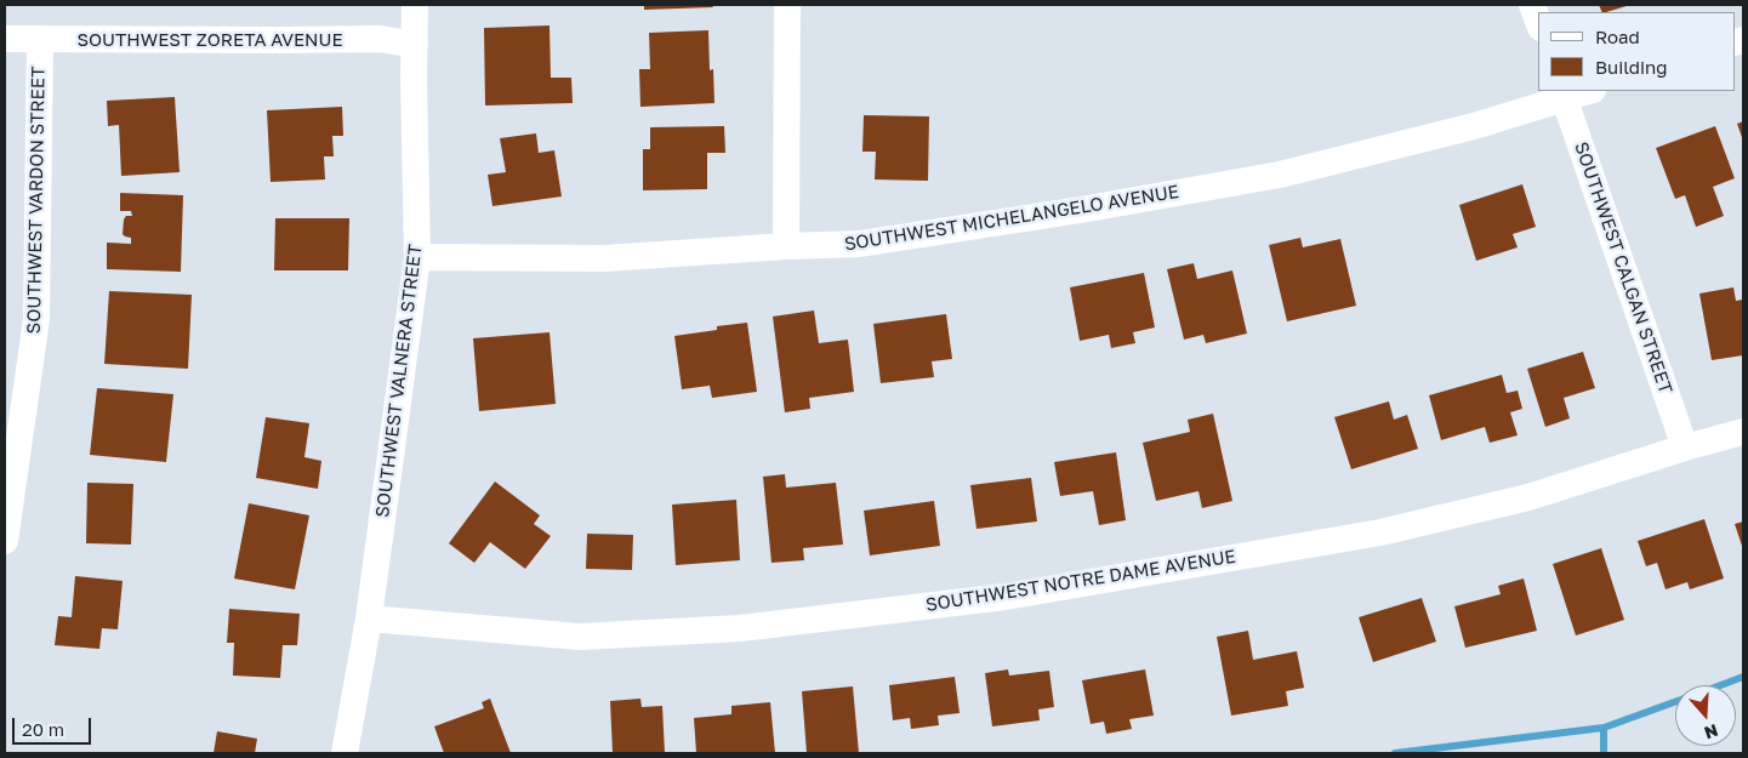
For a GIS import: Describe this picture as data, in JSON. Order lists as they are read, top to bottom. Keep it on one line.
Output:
{"streets":{"street":["SOUTHWEST ZORETA AVENUE","SOUTHWEST VARDON STREET","SOUTHWEST MICHELANGELO AVENUE","SOUTHWEST CALGAN STREET","SOUTHWEST VALNERA STREET","SOUTHWEST NOTRE DAME AVENUE"]},"crossings":[["SOUTHWEST ZORETA AVENUE","SOUTHWEST VARDON STREET"],["SOUTHWEST ZORETA AVENUE","SOUTHWEST VALNERA STREET"],["SOUTHWEST MICHELANGELO AVENUE","SOUTHWEST CALGAN STREET"],["SOUTHWEST MICHELANGELO AVENUE","SOUTHWEST VALNERA STREET"],["SOUTHWEST CALGAN STREET","SOUTHWEST NOTRE DAME AVENUE"],["SOUTHWEST VALNERA STREET","SOUTHWEST NOTRE DAME AVENUE"]],"legend":["Road","Building"],"scale_bar":"20 m","north":"bottom"}
